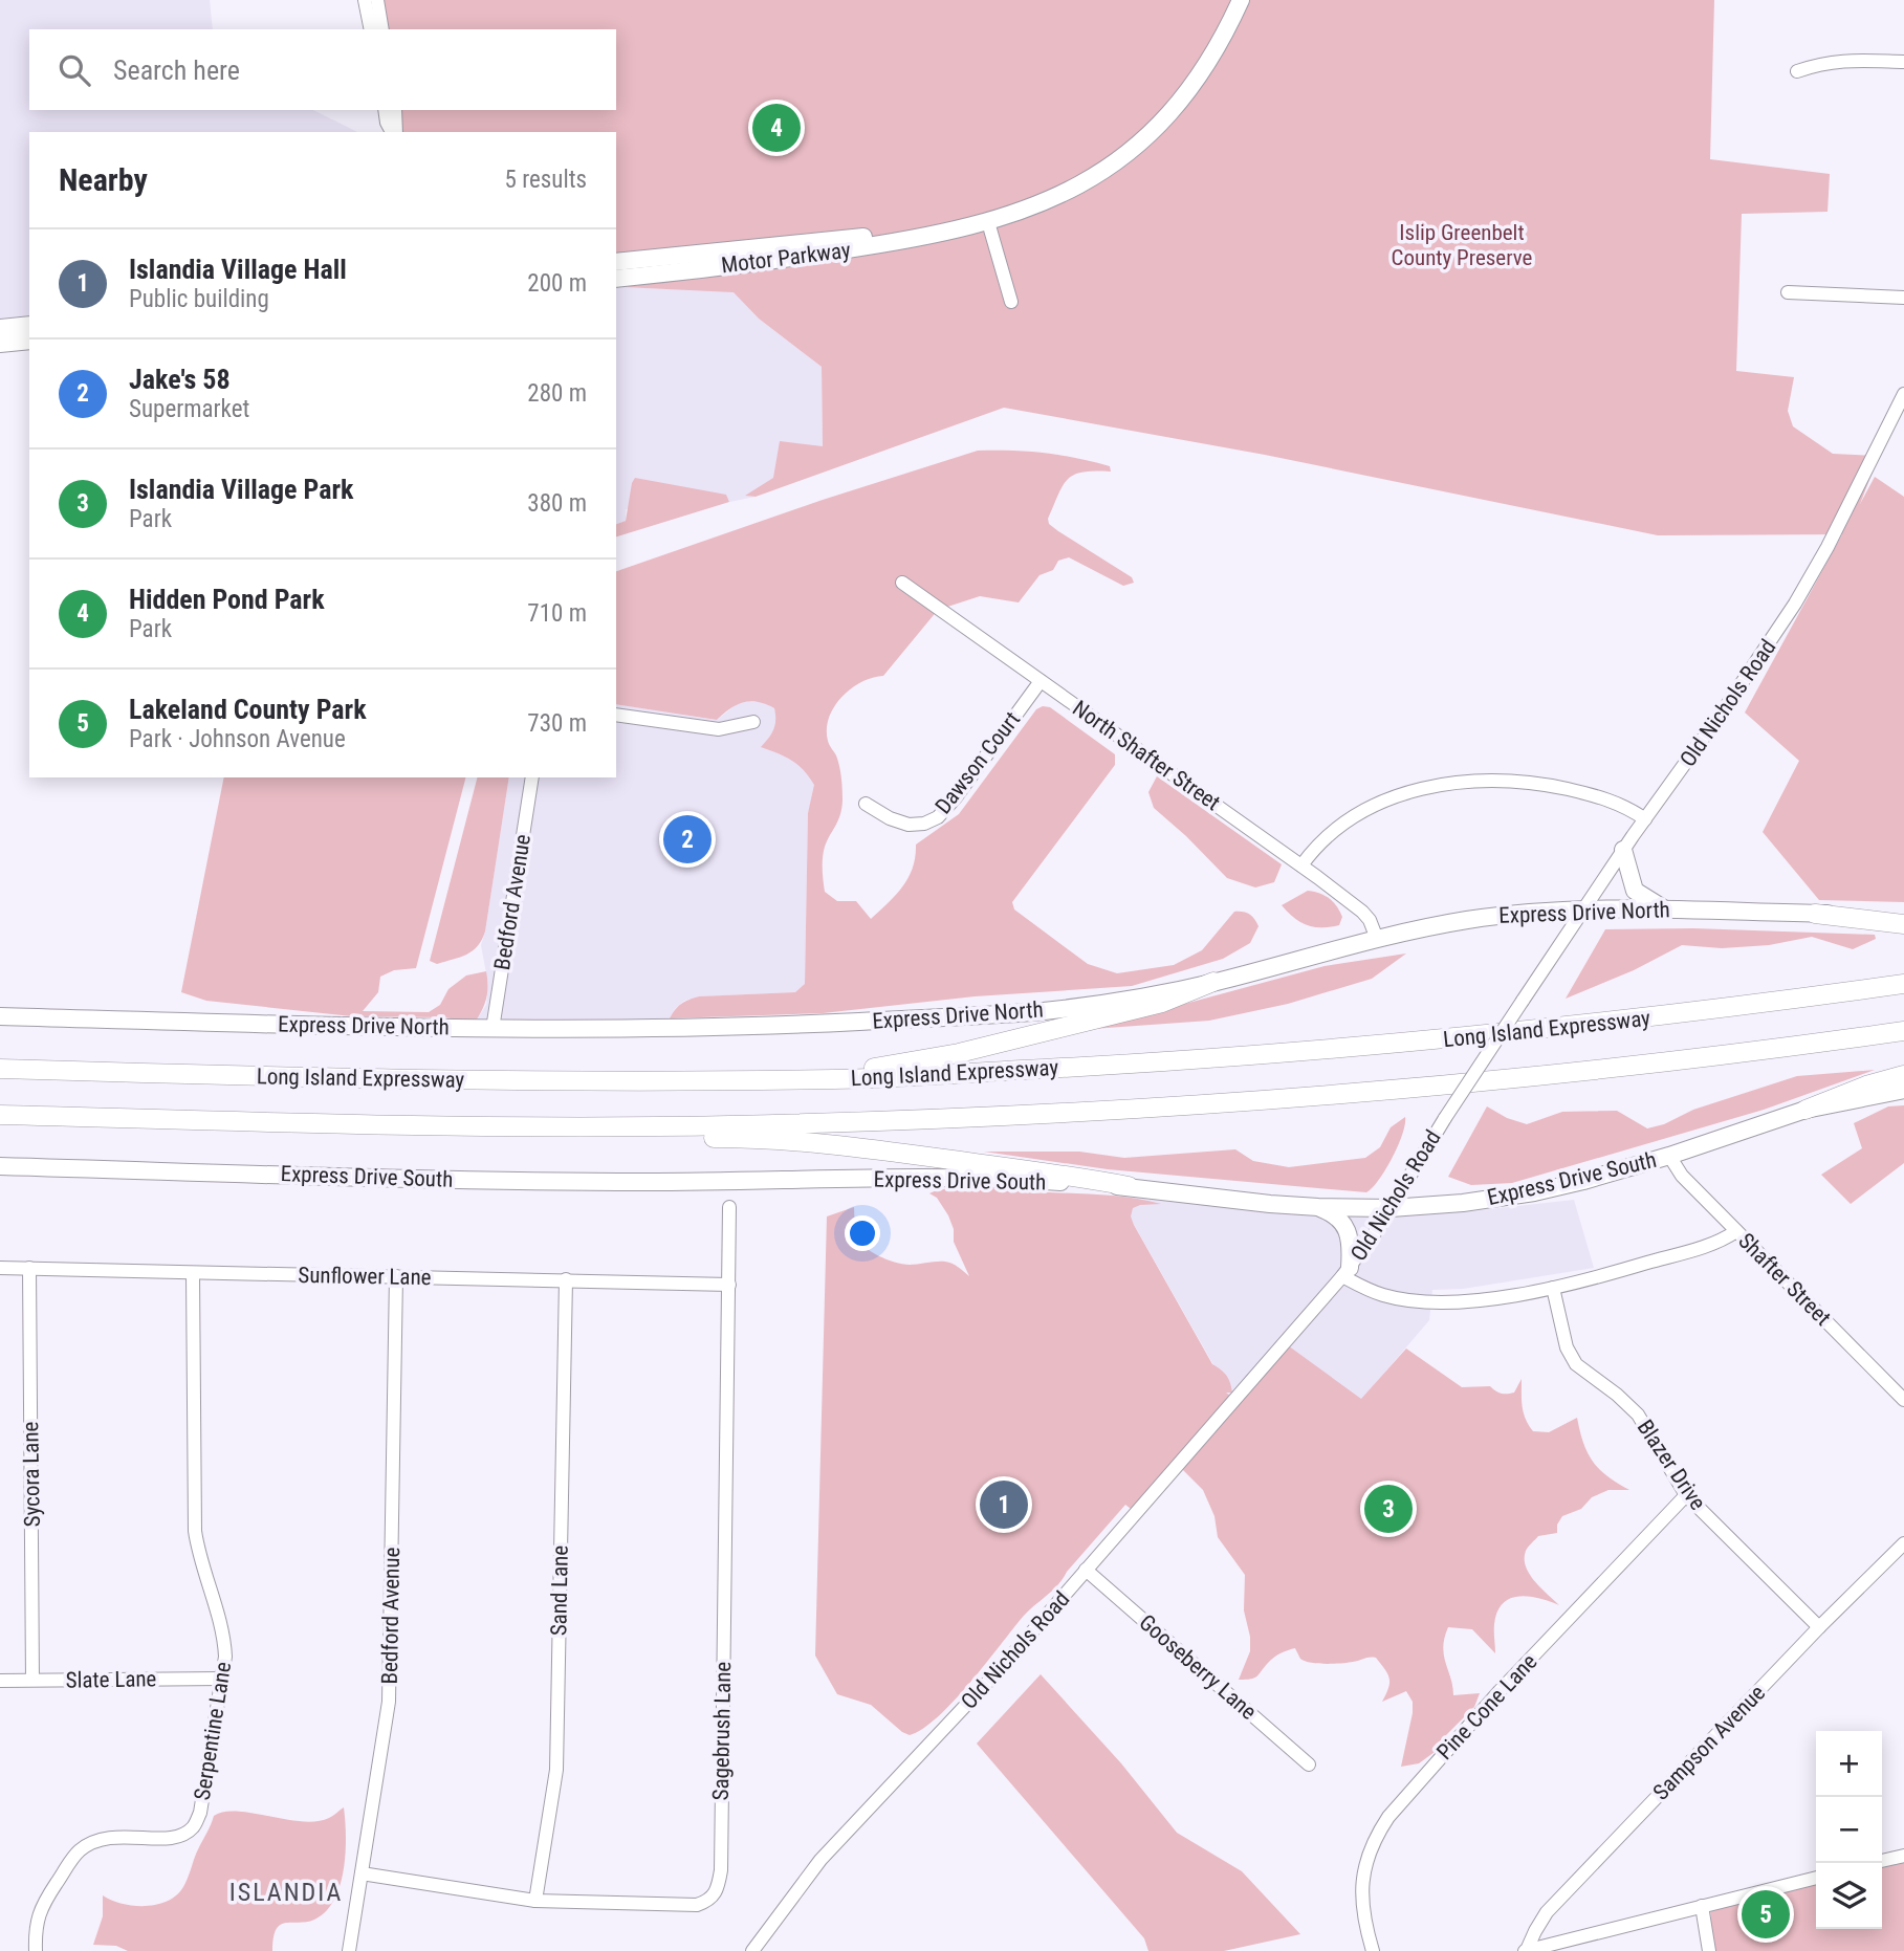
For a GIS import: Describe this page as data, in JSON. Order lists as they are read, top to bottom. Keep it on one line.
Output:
{"streets":{"highway":["Long Island Expressway"],"main road":["Motor Parkway","Express Drive North","Express Drive South"],"street":["Old Nichols Road","North Shafter Street","Dawson Court","Bedford Avenue","Sunflower Lane","Shafter Street","Blazer Drive","Sycora Lane","Sand Lane","Gooseberry Lane","Slate Lane","Pine Cone Lane","Serpentine Lane","Sagebrush Lane","Sampson Avenue"]},"crossings":[["Old Nichols Road","Express Drive North"],["Old Nichols Road","Express Drive South"],["Old Nichols Road","Gooseberry Lane"],["North Shafter Street","Dawson Court"],["North Shafter Street","Express Drive North"],["Bedford Avenue","Express Drive North"],["Bedford Avenue","Sunflower Lane"],["Bedford Avenue","Sagebrush Lane"],["Express Drive South","Shafter Street"],["Sunflower Lane","Sycora Lane"],["Sunflower Lane","Sand Lane"],["Sunflower Lane","Serpentine Lane"],["Sunflower Lane","Sagebrush Lane"],["Blazer Drive","Pine Cone Lane"],["Blazer Drive","Sampson Avenue"],["Sycora Lane","Slate Lane"],["Sand Lane","Sagebrush Lane"],["Slate Lane","Serpentine Lane"]],"districts":["ISLANDIA"],"parks":["Islip Greenbelt County Preserve"],"page":{"search":"Search here","pins":["4","2","1","3","5"],"heading":["Nearby","5 results"],"list":[{"mark":"1","name":"Islandia Village Hall","note":"Public building","value":"200 m"},{"mark":"2","name":"Jake's 58","note":"Supermarket","value":"280 m"},{"mark":"3","name":"Islandia Village Park","note":"Park","value":"380 m"},{"mark":"4","name":"Hidden Pond Park","note":"Park","value":"710 m"},{"mark":"5","name":"Lakeland County Park","note":"Park · Johnson Avenue","value":"730 m"}],"map_buttons":["+","−"]}}
